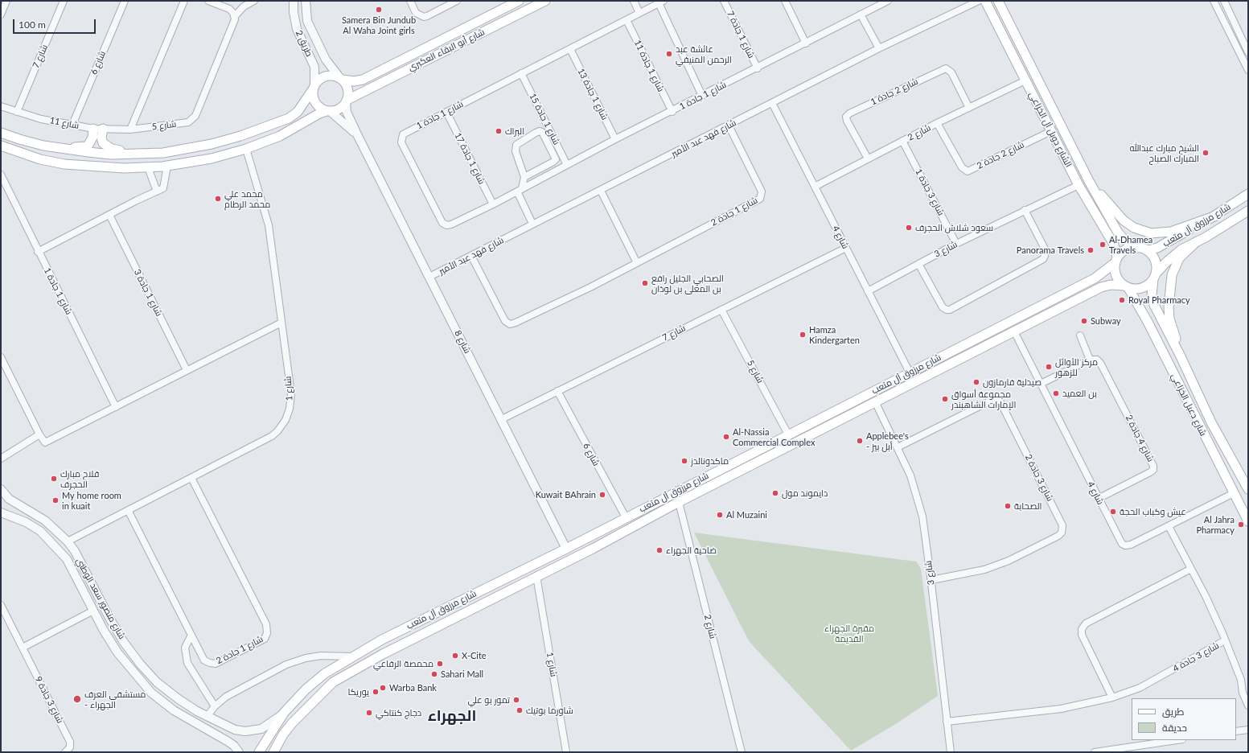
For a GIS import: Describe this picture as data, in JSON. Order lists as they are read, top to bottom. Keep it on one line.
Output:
{"streets":{"main road":["شارع أبو البقاء العكبري","الشارع دوبل آل الخزاعي","شارع مرزوق آل متعب","شارع دعبل الخزاعي"],"street":["شارع 1 جادة 7","طريق 2","شارع 7","شارع 6","شارع 1 جادة 11","شارع 2 جادة 1","شارع 1 جادة 13","شارع 1 جادة 1","شارع 1 جادة 15","شارع 11","شارع 5","شارع 2","شارع فهد عبد الأمير","شارع 2 جادة 2","شارع 1 جادة 17","شارع 3 جادة 1","شارع 1 جادة 2","شارع 4","شارع 3","شارع 1 جادة 3","شارع 8","شارع 1","شارع 4 جادة 2","شارع 3 جادة 2","شارع منصور سعد الوطني","شارع 3 جادة 4","شارع 3 جادة 9"]},"crossings":[["شارع 1 جادة 7","شارع 1 جادة 1"],["طريق 2","شارع أبو البقاء العكبري"],["طريق 2","شارع 8"],["شارع أبو البقاء العكبري","شارع 8"],["شارع 7","شارع 6"],["شارع 7","شارع 11"],["شارع 7","شارع 5"],["شارع 7","شارع 4"],["شارع 7","شارع 8"],["شارع 6","شارع 11"],["شارع 6","شارع مرزوق آل متعب"],["شارع 1 جادة 11","شارع 1 جادة 1"],["شارع 2 جادة 1","شارع 2"],["شارع 1 جادة 13","شارع 1 جادة 1"],["شارع 1 جادة 1","شارع 1 جادة 15"],["شارع 1 جادة 1","شارع 1 جادة 17"],["شارع 11","شارع 5"],["شارع 5","شارع مرزوق آل متعب"],["الشارع دوبل آل الخزاعي","شارع 2"],["الشارع دوبل آل الخزاعي","شارع 2 جادة 2"],["الشارع دوبل آل الخزاعي","شارع مرزوق آل متعب"],["الشارع دوبل آل الخزاعي","شارع 3"],["الشارع دوبل آل الخزاعي","شارع دعبل الخزاعي"],["شارع 2","شارع 2 جادة 2"],["شارع 2","شارع 3 جادة 1"],["شارع 2","شارع مرزوق آل متعب"],["شارع 2","شارع 4"],["شارع فهد عبد الأمير","شارع 1 جادة 2"],["شارع فهد عبد الأمير","شارع 4"],["شارع فهد عبد الأمير","شارع 8"],["شارع 3 جادة 1","شارع 3"],["شارع 1 جادة 2","شارع 1"],["شارع مرزوق آل متعب","شارع 4"],["شارع مرزوق آل متعب","شارع 3"],["شارع مرزوق آل متعب","شارع 8"],["شارع مرزوق آل متعب","شارع 1"],["شارع مرزوق آل متعب","شارع دعبل الخزاعي"],["شارع مرزوق آل متعب","شارع منصور سعد الوطني"],["شارع 4","شارع 3"],["شارع 4","شارع دعبل الخزاعي"],["شارع 4","شارع 4 جادة 2"],["شارع 4","شارع 3 جادة 4"],["شارع 3","شارع 3 جادة 2"],["شارع 3","شارع 3 جادة 4"],["شارع 1","شارع منصور سعد الوطني"]],"districts":["الجهراء"],"parks":["مقبرة الجهراء القديمة"],"places":["Samera Bin Jundub Al Waha Joint girls","عائشة عبد الرحمن المنيفي","البراك","الشيخ مبارك عبدالله المبارك الصباح","محمد علي محمد الرطام","سعود شلاش الحجرف","Al-Dhamea Travels","Panorama Travels","الصحابي الجليل رافع بن المعلى بن لوذان","Royal Pharmacy","Subway","Hamza Kindergarten","مركز الأوائل للزهور","صيدلية فارمازون","بن العميد","مجموعة أسواق الإمارات الشاهبندر","Al-Nassia Commercial Complex","Applebee's - أبل بيز","ماكدونالدز","فلاح مبارك الحجرف","دايموند مول","Kuwait BAhrain","My home room in kuait","الصحابة","عيش وكباب الحجة","Al Muzaini","Al Jahra Pharmacy","ضاحية الجهراء","X-Cite","محمصة الرفاعي","Sahari Mall","Warba Bank","يوريكا","مستشفى العرف - الجهراء","تمور بو علي","شاورما بوتيك","دجاج كنتاكي"],"legend":["طريق","حديقة"],"scale_bar":"100 m"}
